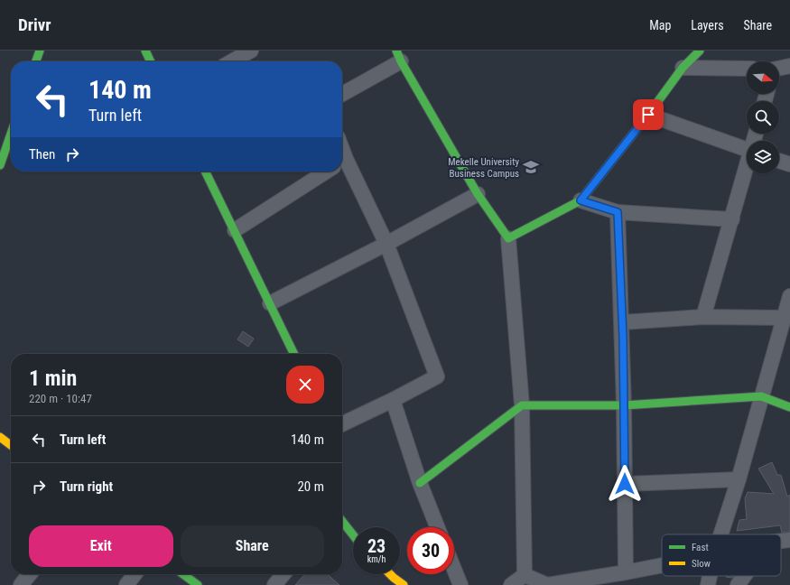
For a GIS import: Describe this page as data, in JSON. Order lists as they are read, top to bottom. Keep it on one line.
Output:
{"places":{"school or university":["Mekelle University Business Campus"]},"legend":["Fast","Slow"],"north":"right","page":{"header":"Drivr","nav":["Map","Layers","Share"],"turn":["140 m","Turn left"],"then":"Then","heading":["1 min","220 m · 10:47"],"list":[{"name":"Turn left","value":"140 m"},{"name":"Turn right","value":"20 m"}],"buttons":["Exit","Share"],"speed":"23 km/h","limit":"30"}}
